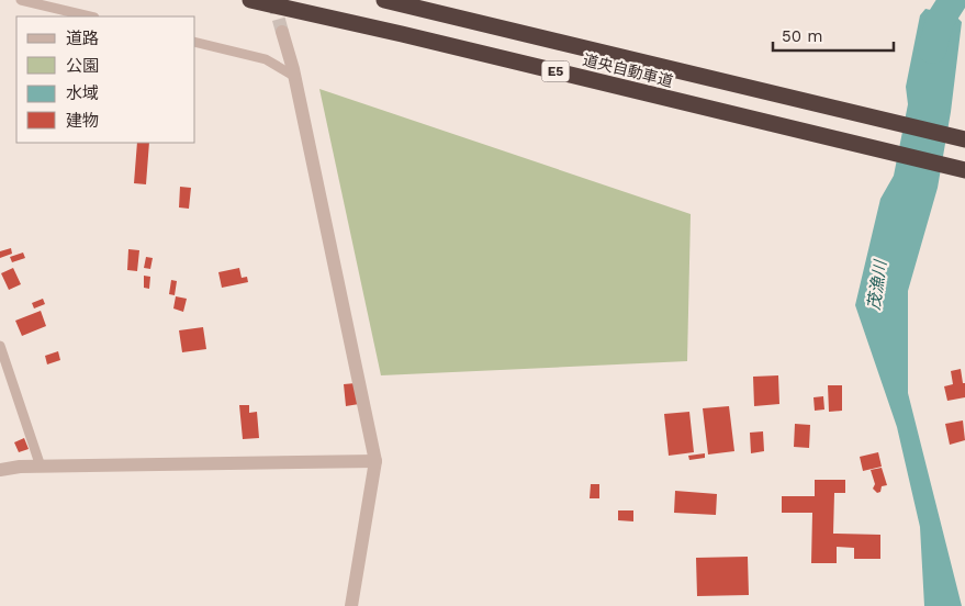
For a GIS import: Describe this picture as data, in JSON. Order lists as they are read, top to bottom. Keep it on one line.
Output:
{"streets":{"highway":["道央自動車道","E5"]},"water":["茂漁川"],"legend":["道路","公園","水域","建物"],"scale_bar":"50 m"}
